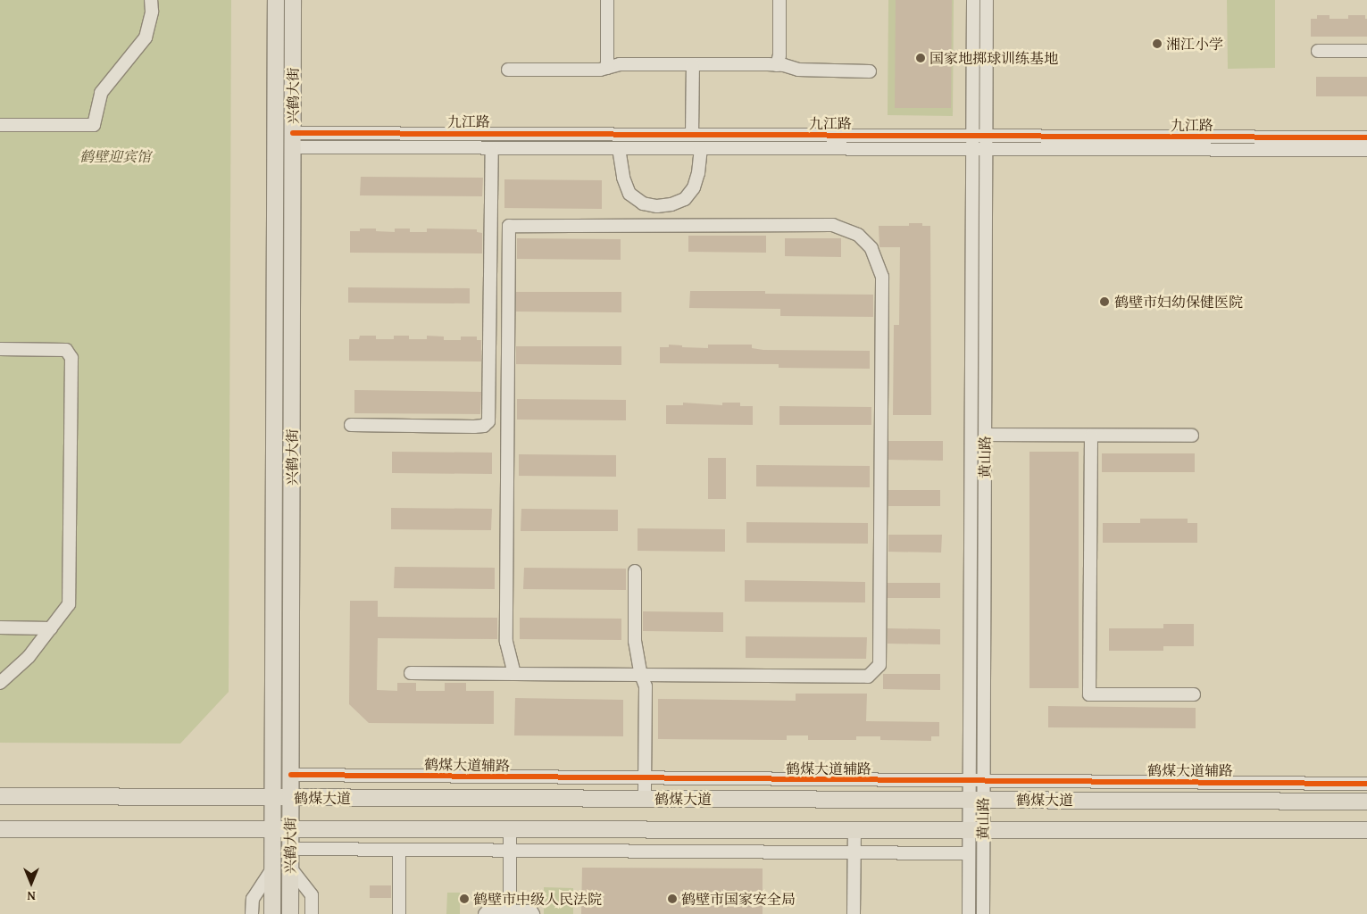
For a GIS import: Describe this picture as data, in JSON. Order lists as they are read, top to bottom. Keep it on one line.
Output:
{"streets":{"main road":["兴鹤大街","鹤煤大道"],"street":["九江路","黄山路","鹤煤大道辅路"]},"crossings":[["兴鹤大街","九江路"],["兴鹤大街","鹤煤大道辅路"],["兴鹤大街","鹤煤大道"],["九江路","黄山路"],["黄山路","鹤煤大道辅路"],["黄山路","鹤煤大道"]],"parks":["鹤壁迎宾馆"],"places":["湘江小学","国家地掷球训练基地","鹤壁市妇幼保健医院","鹤壁市中级人民法院","鹤壁市国家安全局"],"north":"bottom"}
